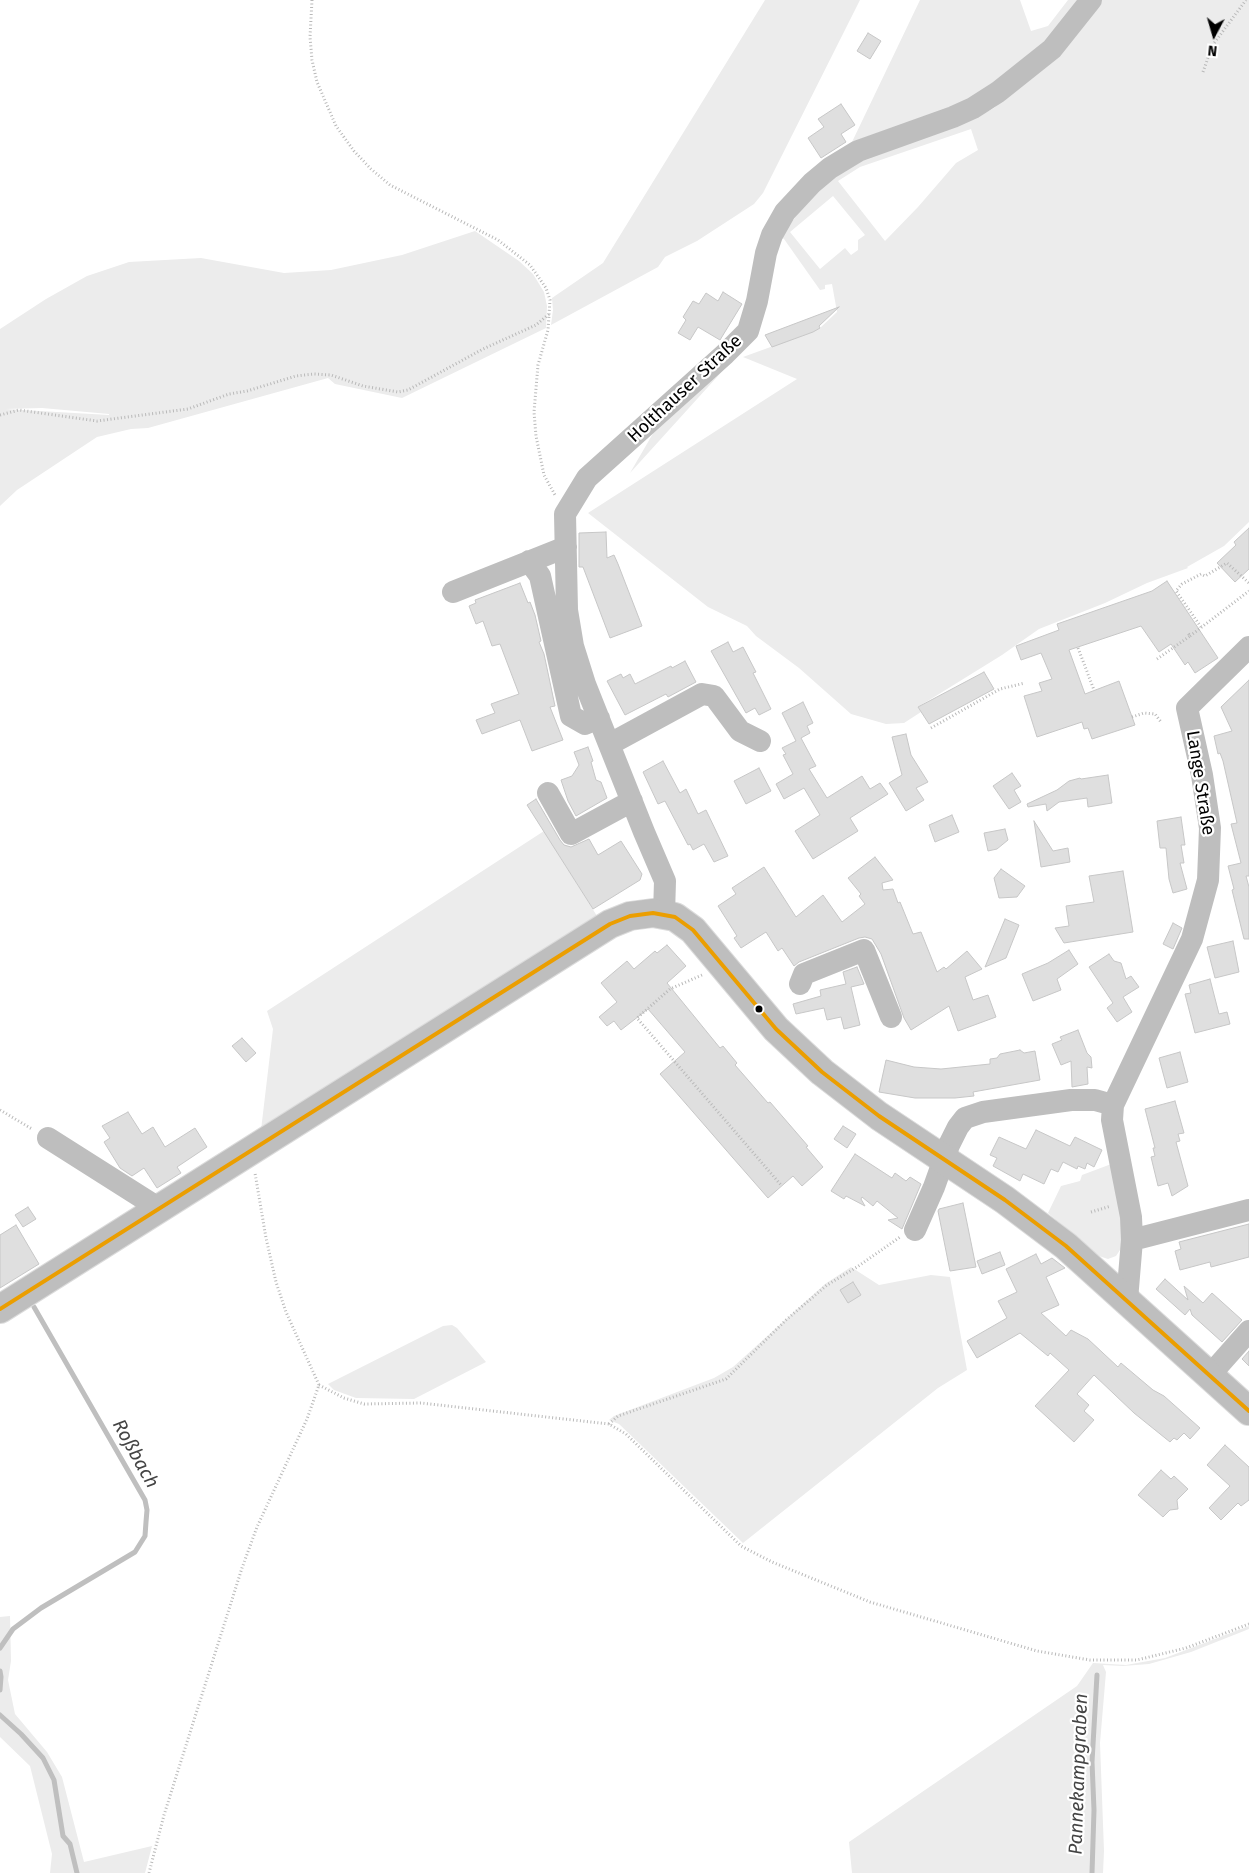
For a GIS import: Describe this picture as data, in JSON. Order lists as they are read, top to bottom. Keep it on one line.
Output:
{"streets":{"street":["Holthauser Straße","Lange Straße"]},"water":["Roßbach","Pannekampgraben"],"north":"bottom"}
